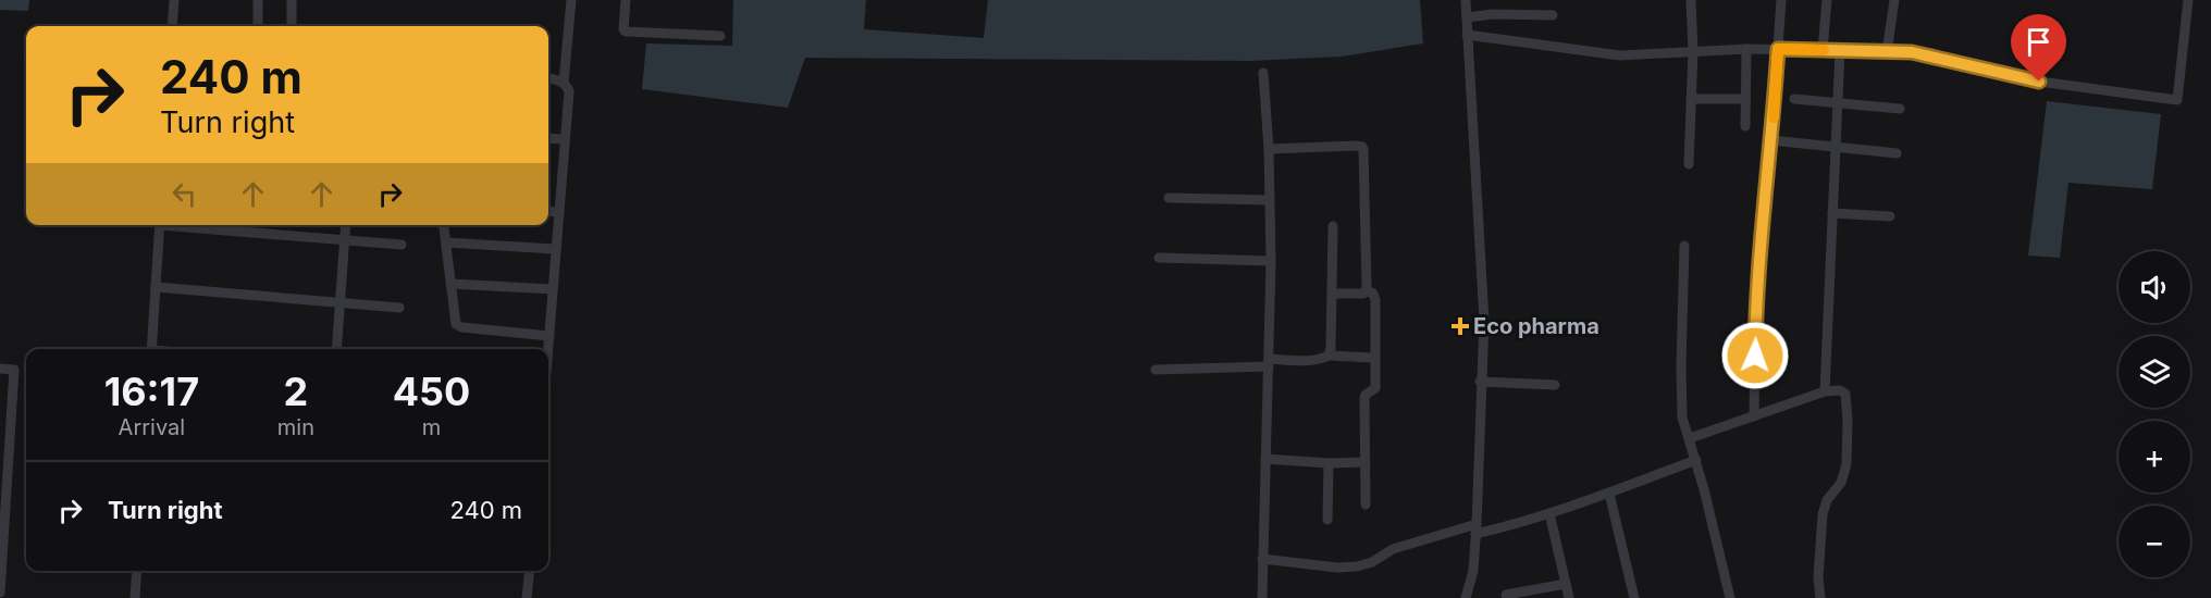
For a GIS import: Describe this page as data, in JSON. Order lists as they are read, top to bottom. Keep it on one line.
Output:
{"places":{"health":["Eco pharma"]},"page":{"turn":["240 m","Turn right"],"map_buttons":["+","−"],"eta":["16:17","Arrival","2","min","450","m"],"list":[{"name":"Turn right","value":"240 m"}]}}
